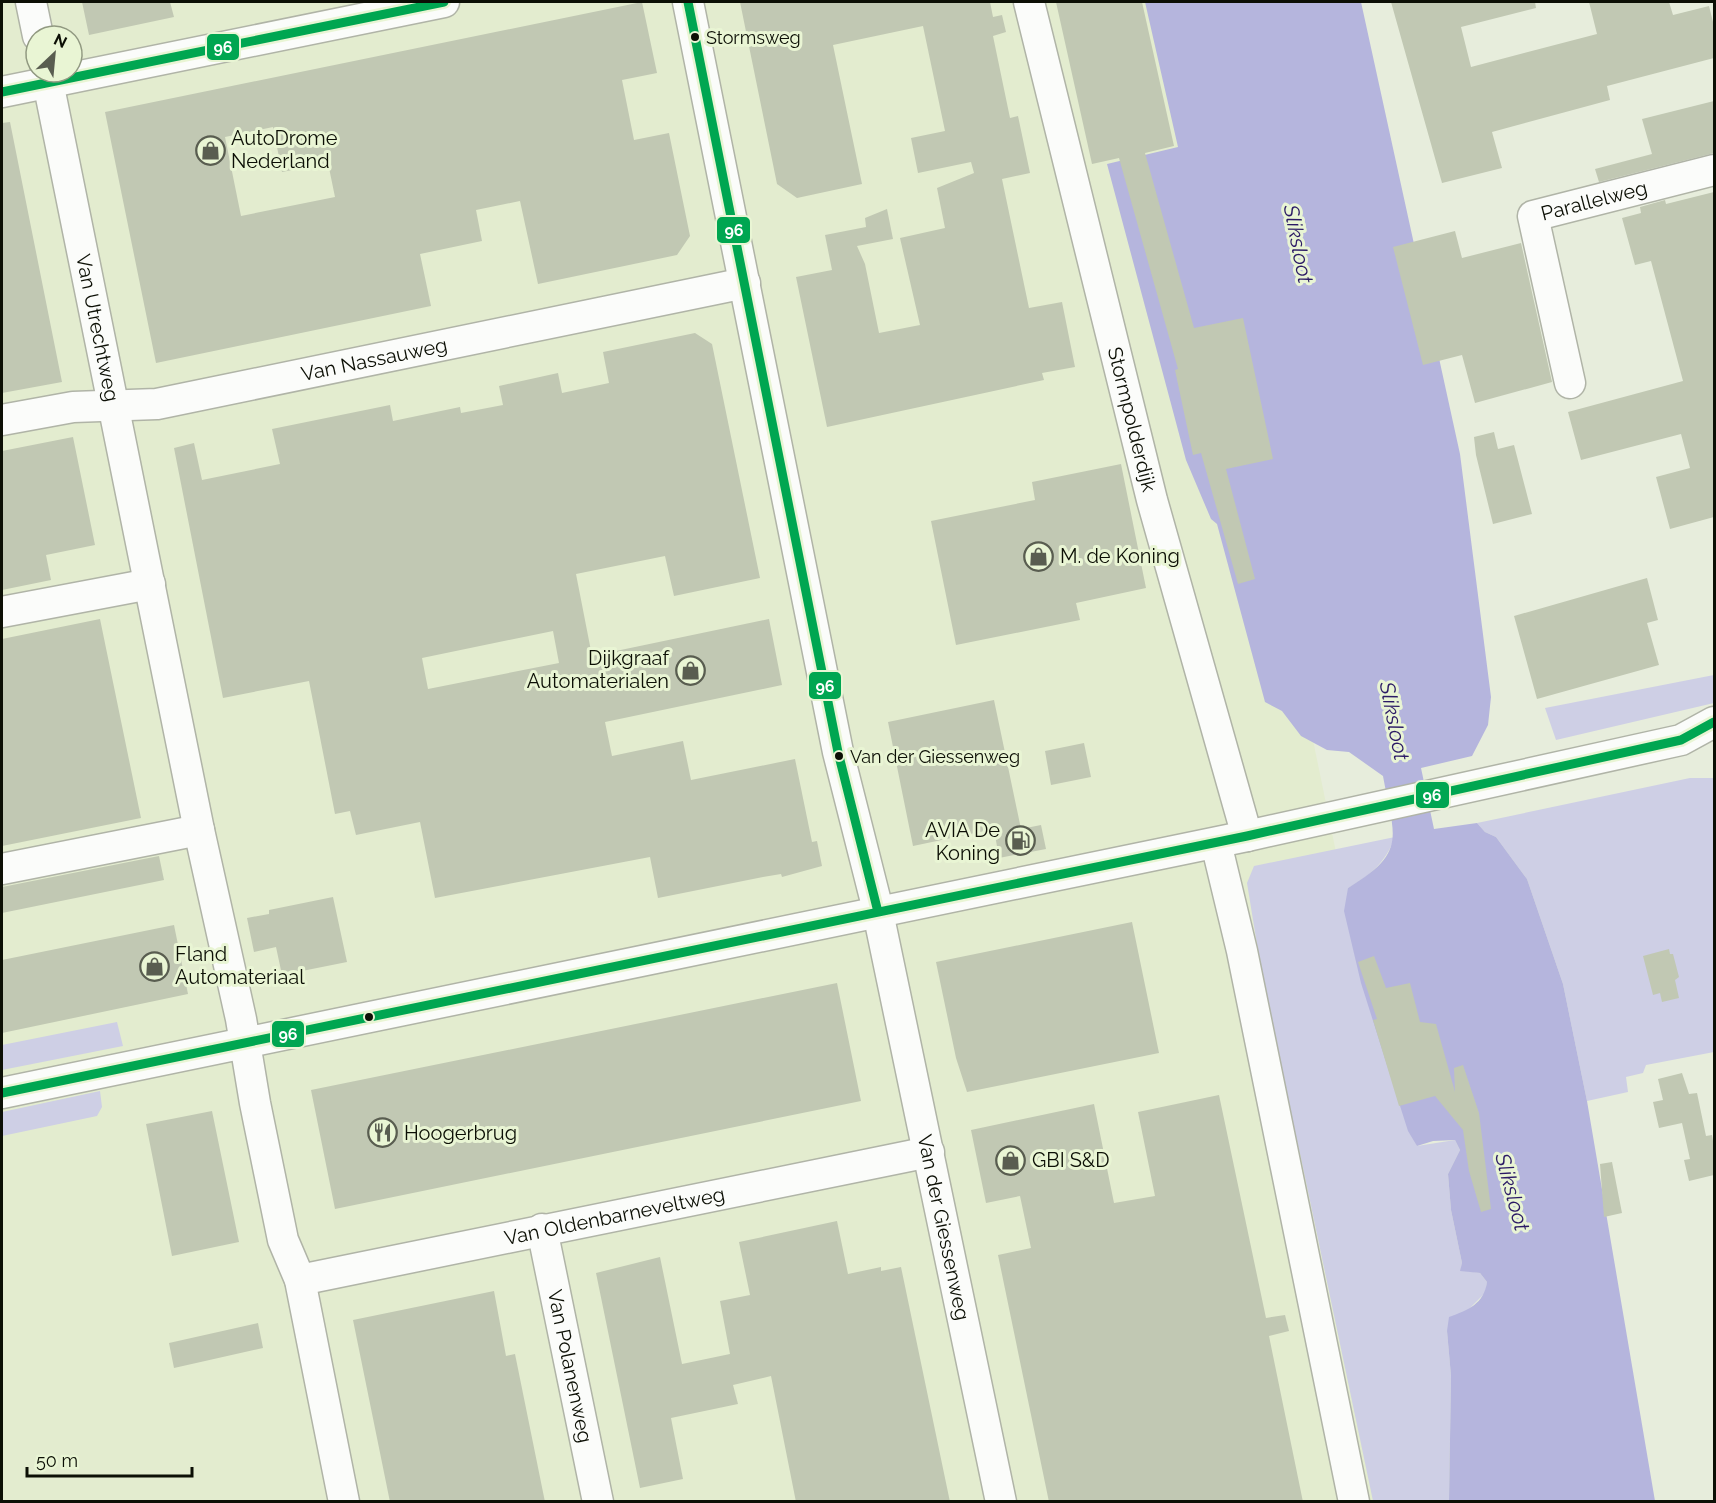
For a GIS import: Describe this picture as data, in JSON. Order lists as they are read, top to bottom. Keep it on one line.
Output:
{"streets":{"street":["Parallelweg","Van Utrechtweg","Van Nassauweg","Stormpolderdijk","Van Oldenbarneveltweg","Van der Giessenweg","Van Polanenweg"]},"crossings":[["Van Utrechtweg","Van Nassauweg"],["Van Utrechtweg","Van Oldenbarneveltweg"],["Van Nassauweg","Van der Giessenweg"],["Van Oldenbarneveltweg","Van der Giessenweg"],["Van Oldenbarneveltweg","Van Polanenweg"]],"water":["Sliksloot"],"places":{"other":["Stormsweg","Van der Giessenweg"],"shop":["AutoDrome Nederland","M. de Koning","Dijkgraaf Automaterialen","Fland Automateriaal","GBI S&D"],"fuel station":["AVIA De Koning"],"restaurant":["Hoogerbrug"]},"lines":["transit line 96"],"scale_bar":"50 m","north":"top right"}
